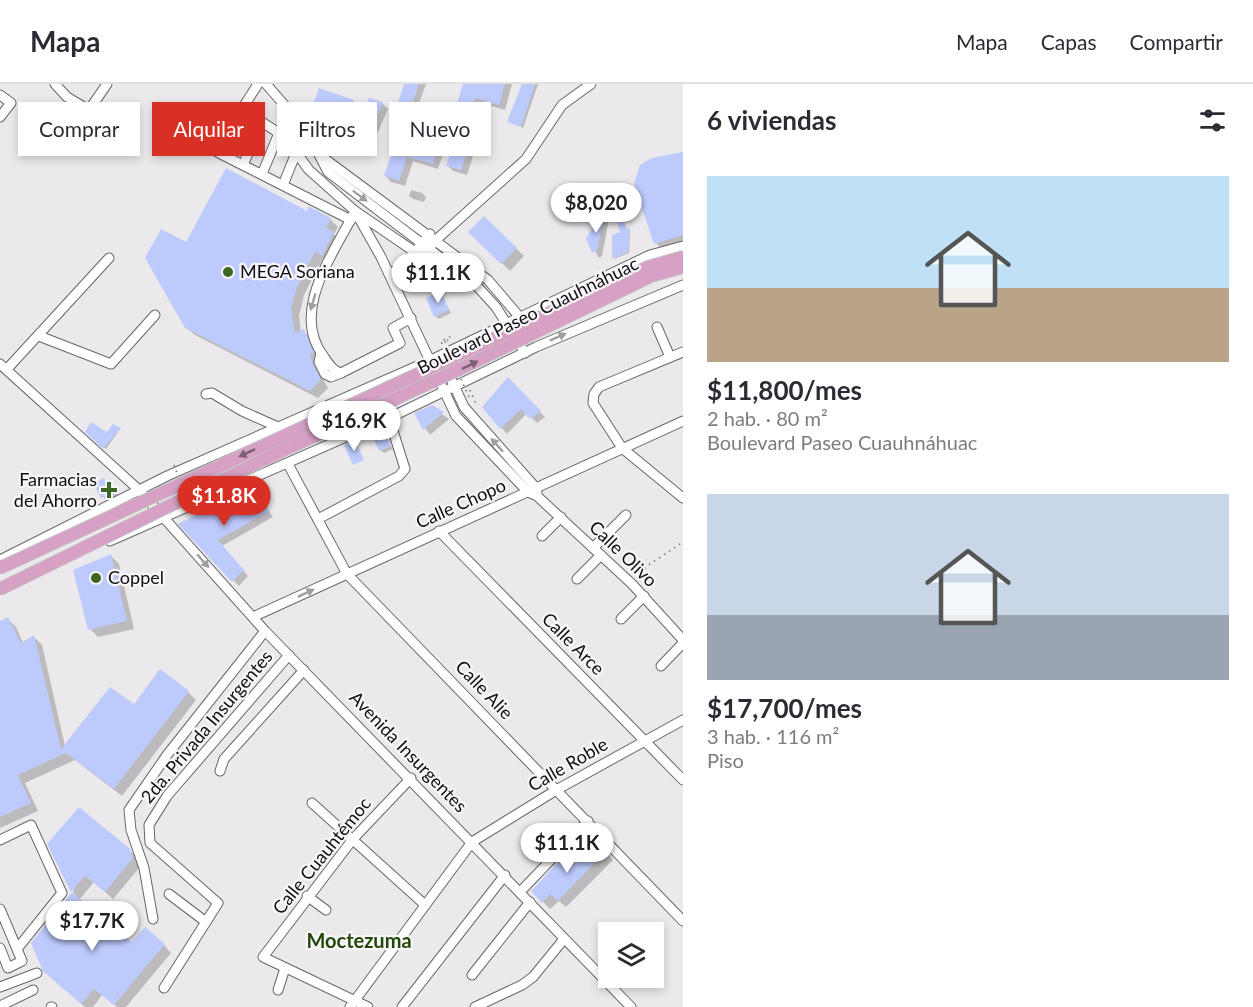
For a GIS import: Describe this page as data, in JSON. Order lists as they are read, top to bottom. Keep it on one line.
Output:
{"streets":{"main road":["Boulevard Paseo Cuauhnáhuac"],"street":["Calle Chopo","Calle Olivo","Calle Arce","Calle Alie","2da. Privada Insurgentes","Avenida Insurgentes","Calle Roble","Calle Cuauhtémoc"]},"crossings":[["Boulevard Paseo Cuauhnáhuac","Calle Olivo"],["Boulevard Paseo Cuauhnáhuac","Calle Alie"],["Boulevard Paseo Cuauhnáhuac","Avenida Insurgentes"],["Calle Chopo","Calle Olivo"],["Calle Chopo","Calle Arce"],["Calle Chopo","Calle Alie"],["Calle Chopo","Avenida Insurgentes"],["Calle Arce","Calle Roble"],["Calle Alie","Calle Roble"],["2da. Privada Insurgentes","Avenida Insurgentes"],["Avenida Insurgentes","Calle Roble"],["Avenida Insurgentes","Calle Cuauhtémoc"]],"districts":["Moctezuma"],"places":{"other":["MEGA Soriana","Coppel"],"health":["Farmacias del Ahorro"]},"page":{"header":"Mapa","nav":["Mapa","Capas","Compartir"],"heading":"6 viviendas","chip":["Comprar","Alquilar","Filtros","Nuevo"],"list":[{"name":"$11,800/mes","note":"2 hab. · 80 m² · Boulevard Paseo Cuauhnáhuac"},{"name":"$17,700/mes","note":"3 hab. · 116 m² · Piso"}],"price":["$8,020","$11.1K","$16.9K","$11.8K","$11.1K","$17.7K"]}}
